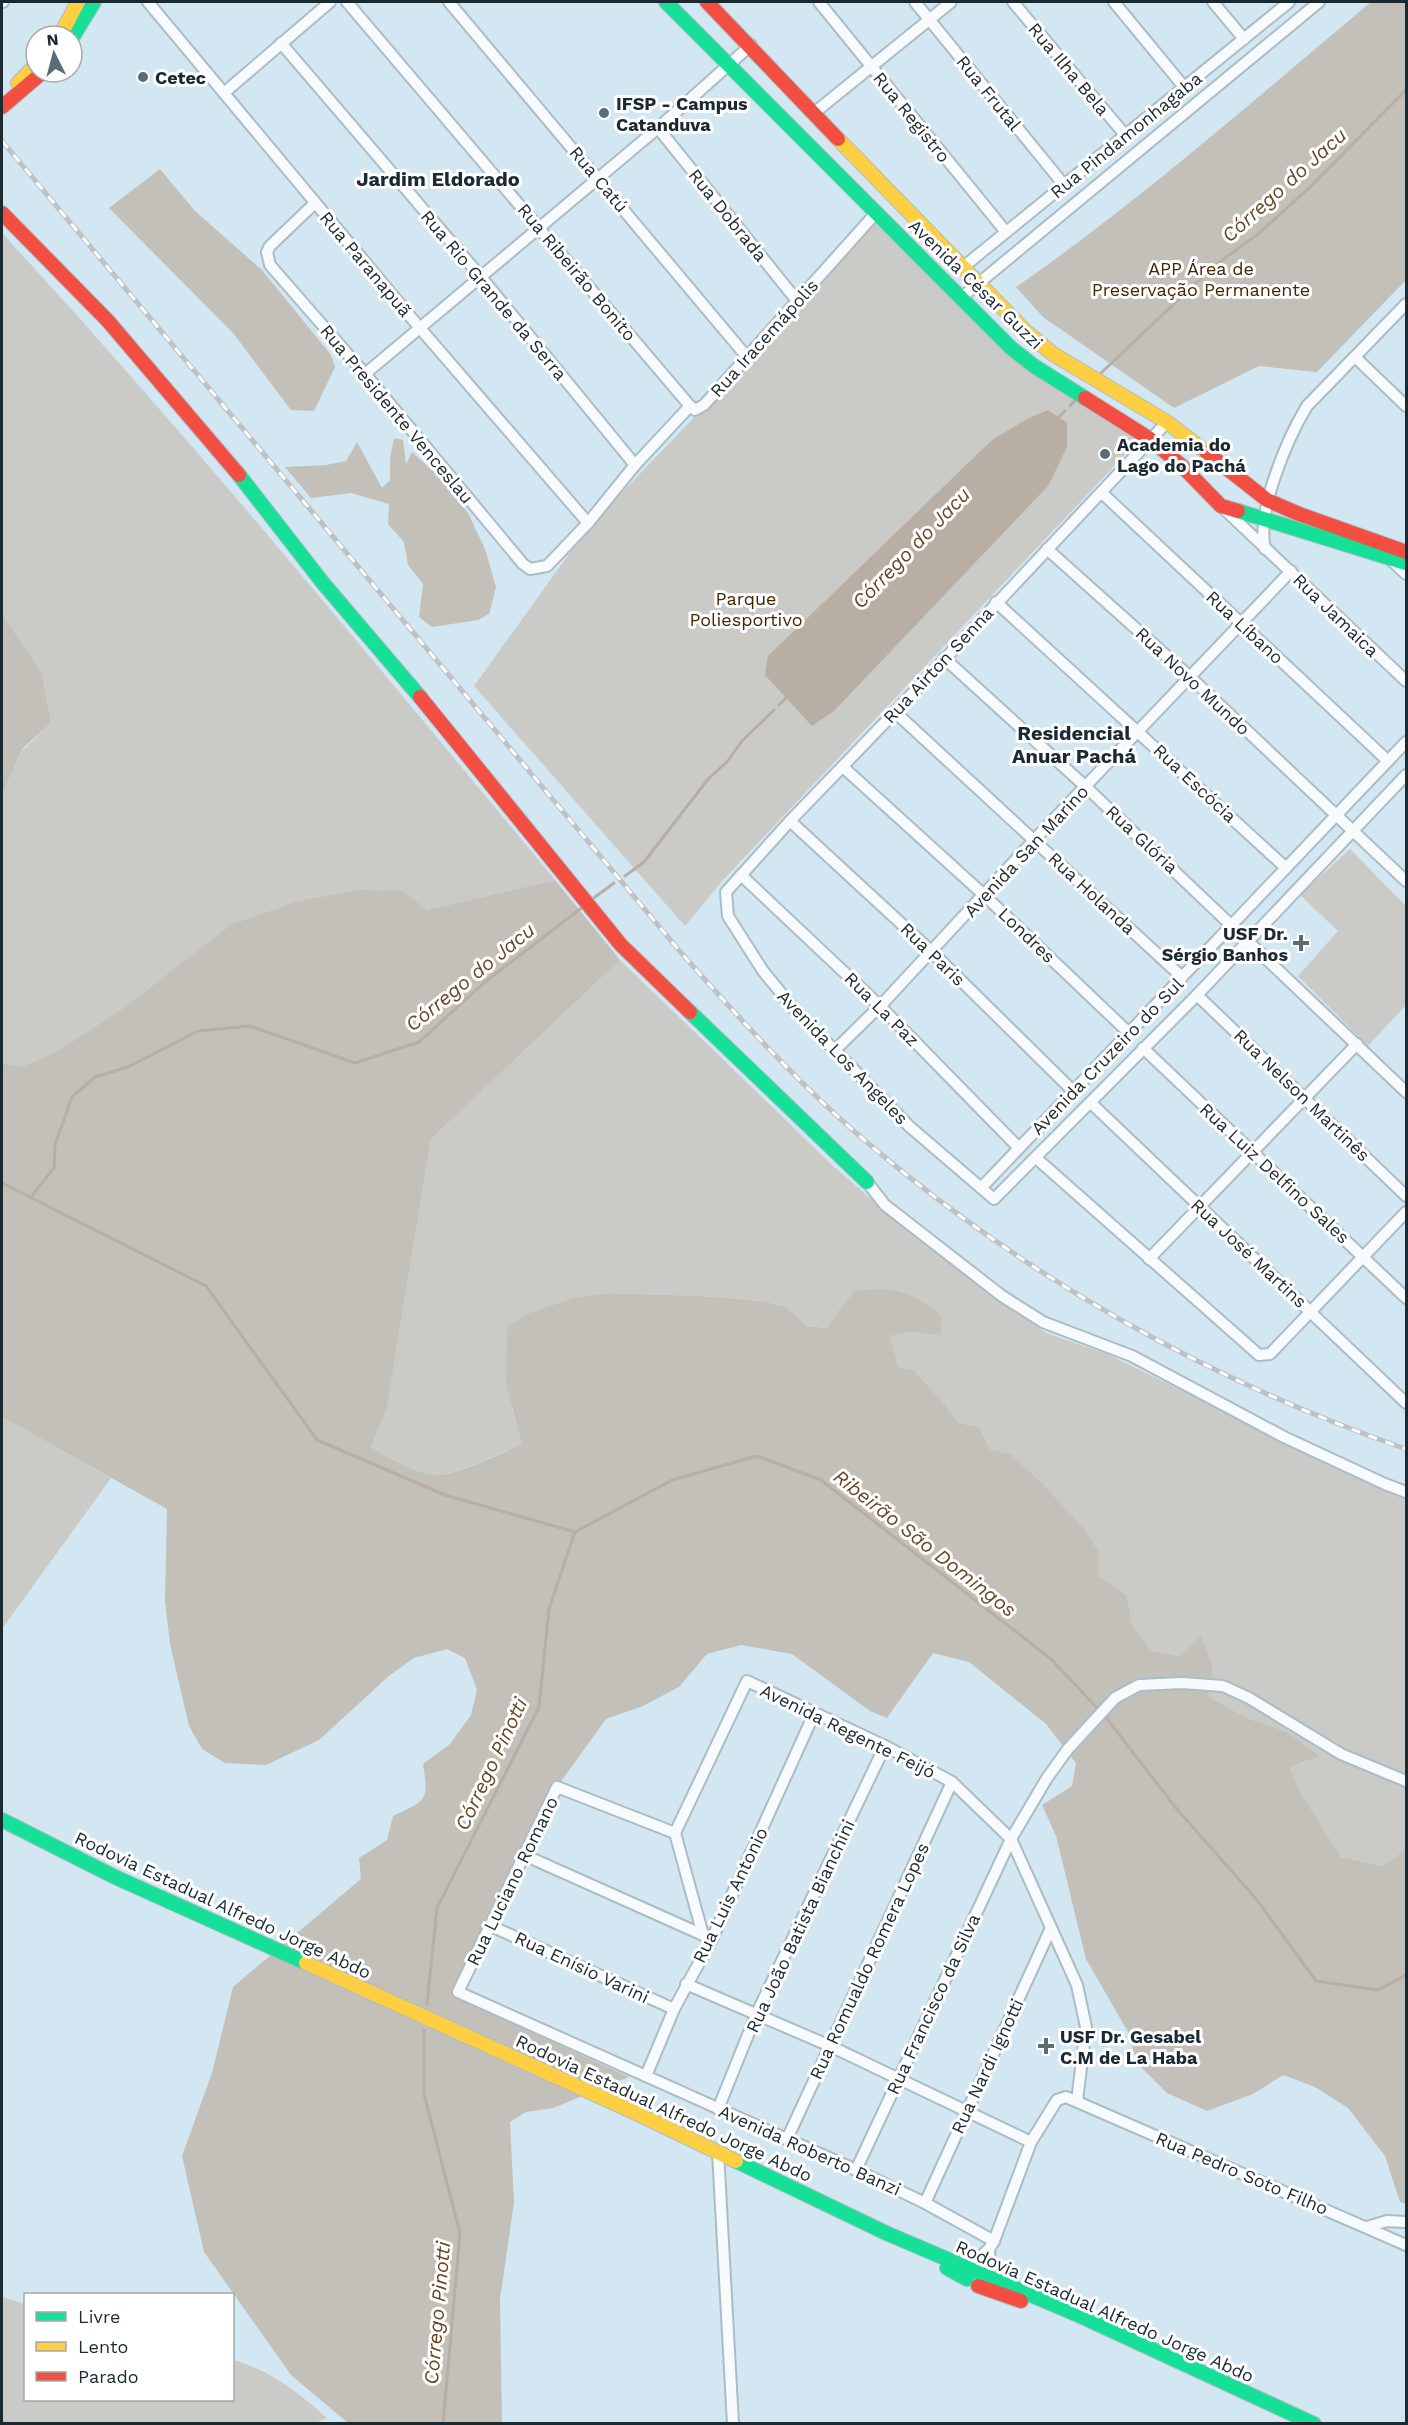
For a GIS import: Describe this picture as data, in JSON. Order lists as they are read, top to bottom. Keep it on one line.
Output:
{"streets":{"street":["Rua Ilha Bela","Rua Frutal","Rua Registro","Rua Pindamonhagaba","Rua Catú","Rua Dobrada","Rua Paranapuã","Rua Ribeirão Bonito","Avenida César Guzzi","Rua Rio Grande da Serra","Rua Iracemápolis","Rua Presidente Venceslau","Rua Jamaica","Rua Líbano","Rua Airton Senna","Rua Novo Mundo","Rua Escócia","Rua Glória","Avenida San Marino","Rua Holanda","Londres","Rua Paris","Rua La Paz","Avenida Cruzeiro do Sul","Avenida Los Angeles","Rua Nelson Martinês","Rua Luiz Delfino Sales","Rua José Martins","Avenida Regente Feijó","Rua Luciano Romano","Rua Luis Antonio","Rodovia Estadual Alfredo Jorge Abdo","Rua João Batista Bianchini","Rua Romualdo Romera Lopes","Rua Enísio Varini","Rua Francisco da Silva","Rua Nardi Ignotti","Avenida Roberto Banzi","Rua Pedro Soto Filho"]},"crossings":[["Rua Ilha Bela","Rua Pindamonhagaba"],["Rua Frutal","Rua Pindamonhagaba"],["Rua Registro","Rua Pindamonhagaba"],["Rua Pindamonhagaba","Avenida César Guzzi"],["Rua Catú","Rua Iracemápolis"],["Rua Dobrada","Rua Iracemápolis"],["Rua Paranapuã","Rua Iracemápolis"],["Rua Paranapuã","Rua Presidente Venceslau"],["Rua Ribeirão Bonito","Rua Iracemápolis"],["Avenida César Guzzi","Rua Iracemápolis"],["Avenida César Guzzi","Rua Jamaica"],["Avenida César Guzzi","Rua Airton Senna"],["Rua Rio Grande da Serra","Rua Iracemápolis"],["Rua Iracemápolis","Rua Presidente Venceslau"],["Rua Jamaica","Avenida San Marino"],["Rua Líbano","Rua Airton Senna"],["Rua Líbano","Avenida San Marino"],["Rua Líbano","Avenida Cruzeiro do Sul"],["Rua Airton Senna","Rua Novo Mundo"],["Rua Airton Senna","Rua Escócia"],["Rua Airton Senna","Rua Glória"],["Rua Airton Senna","Rua Holanda"],["Rua Airton Senna","Londres"],["Rua Airton Senna","Rua Paris"],["Rua Airton Senna","Rua La Paz"],["Rua Airton Senna","Avenida Los Angeles"],["Rua Novo Mundo","Avenida San Marino"],["Rua Novo Mundo","Avenida Cruzeiro do Sul"],["Rua Escócia","Avenida San Marino"],["Rua Escócia","Avenida Cruzeiro do Sul"],["Rua Glória","Avenida San Marino"],["Rua Glória","Avenida Cruzeiro do Sul"],["Avenida San Marino","Rua Holanda"],["Avenida San Marino","Londres"],["Avenida San Marino","Rua Paris"],["Avenida San Marino","Rua La Paz"],["Avenida San Marino","Avenida Los Angeles"],["Rua Holanda","Avenida Cruzeiro do Sul"],["Londres","Avenida Cruzeiro do Sul"],["Rua Paris","Avenida Cruzeiro do Sul"],["Rua La Paz","Avenida Cruzeiro do Sul"],["Avenida Cruzeiro do Sul","Avenida Los Angeles"],["Avenida Cruzeiro do Sul","Rua Nelson Martinês"],["Avenida Cruzeiro do Sul","Rua Luiz Delfino Sales"],["Avenida Cruzeiro do Sul","Rua José Martins"],["Avenida Regente Feijó","Rua Luciano Romano"],["Avenida Regente Feijó","Rua Luis Antonio"],["Avenida Regente Feijó","Rua João Batista Bianchini"],["Avenida Regente Feijó","Rua Romualdo Romera Lopes"],["Avenida Regente Feijó","Rua Francisco da Silva"],["Avenida Regente Feijó","Rua Nardi Ignotti"],["Avenida Regente Feijó","Rua Pedro Soto Filho"],["Rua Luciano Romano","Rua Enísio Varini"],["Rua Luciano Romano","Avenida Roberto Banzi"],["Rua Luis Antonio","Rua Enísio Varini"],["Rua Luis Antonio","Avenida Roberto Banzi"],["Rua João Batista Bianchini","Avenida Roberto Banzi"],["Rua Romualdo Romera Lopes","Avenida Roberto Banzi"],["Rua Francisco da Silva","Avenida Roberto Banzi"],["Rua Nardi Ignotti","Avenida Roberto Banzi"]],"districts":["Jardim Eldorado","Residencial Anuar Pachá"],"water":["Córrego do Jacu","Ribeirão São Domingos","Córrego Pinotti"],"parks":["APP Área de Preservação Permanente","Parque Poliesportivo"],"places":{"other":["Cetec","IFSP - Campus Catanduva","Academia do Lago do Pachá"],"health":["USF Dr. Sérgio Banhos","USF Dr. Gesabel C.M de La Haba"]},"legend":["Livre","Lento","Parado"],"north":"top"}
